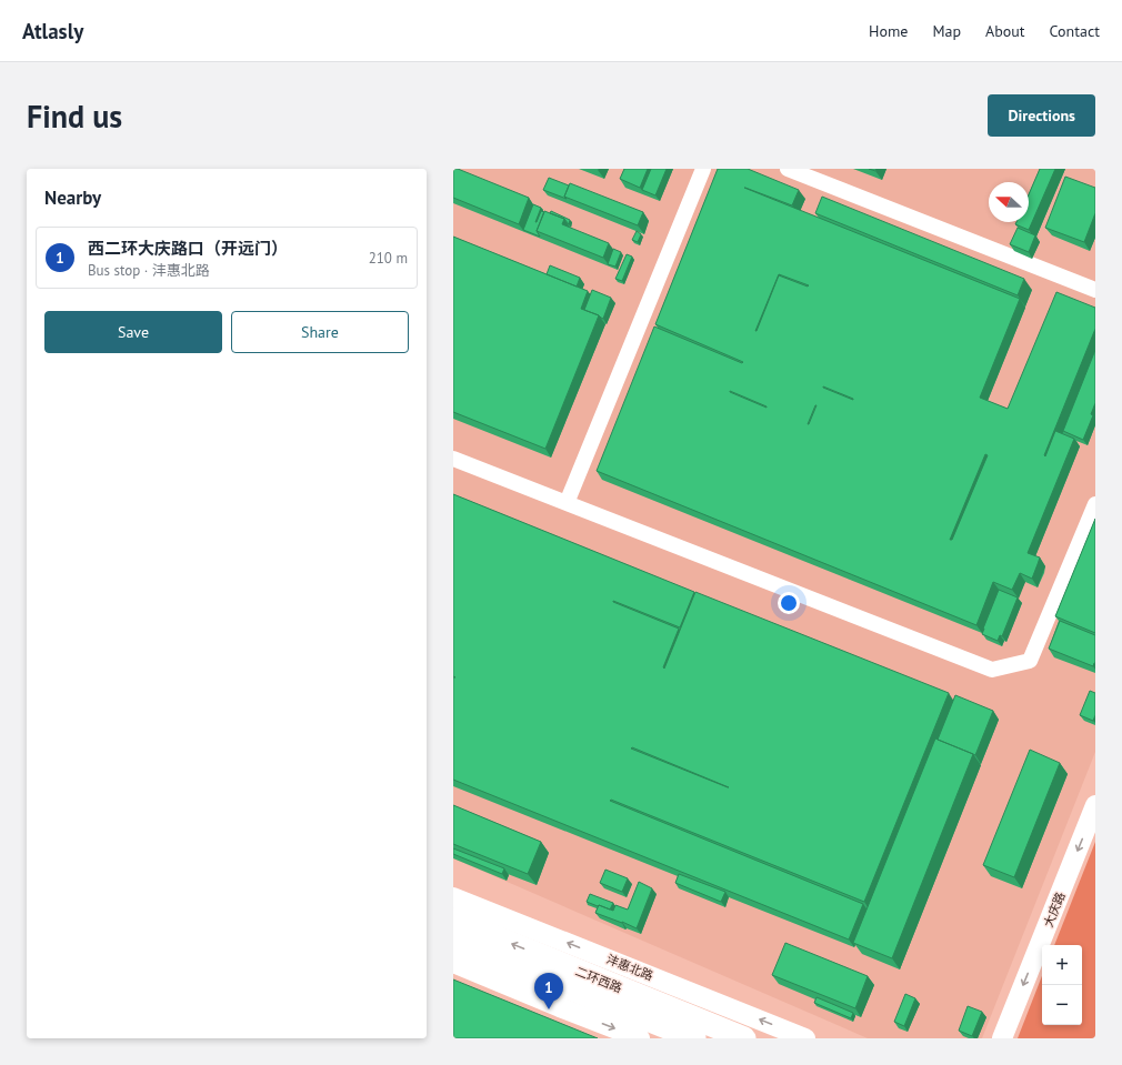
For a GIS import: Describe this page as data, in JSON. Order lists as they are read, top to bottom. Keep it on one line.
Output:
{"streets":{"highway":["二环西路"],"main road":["大庆路","沣惠北路"]},"one_way":["大庆路"],"north":"left","page":{"header":"Atlasly","nav":["Home","Map","About","Contact"],"buttons":["Directions",["Save","Share"]],"title":"Find us","heading":"Nearby","list":[{"mark":"1","name":"西二环大庆路口（开远门）","note":"Bus stop · 沣惠北路","value":"210 m"}],"map_buttons":["+","−"],"pins":"1"}}
